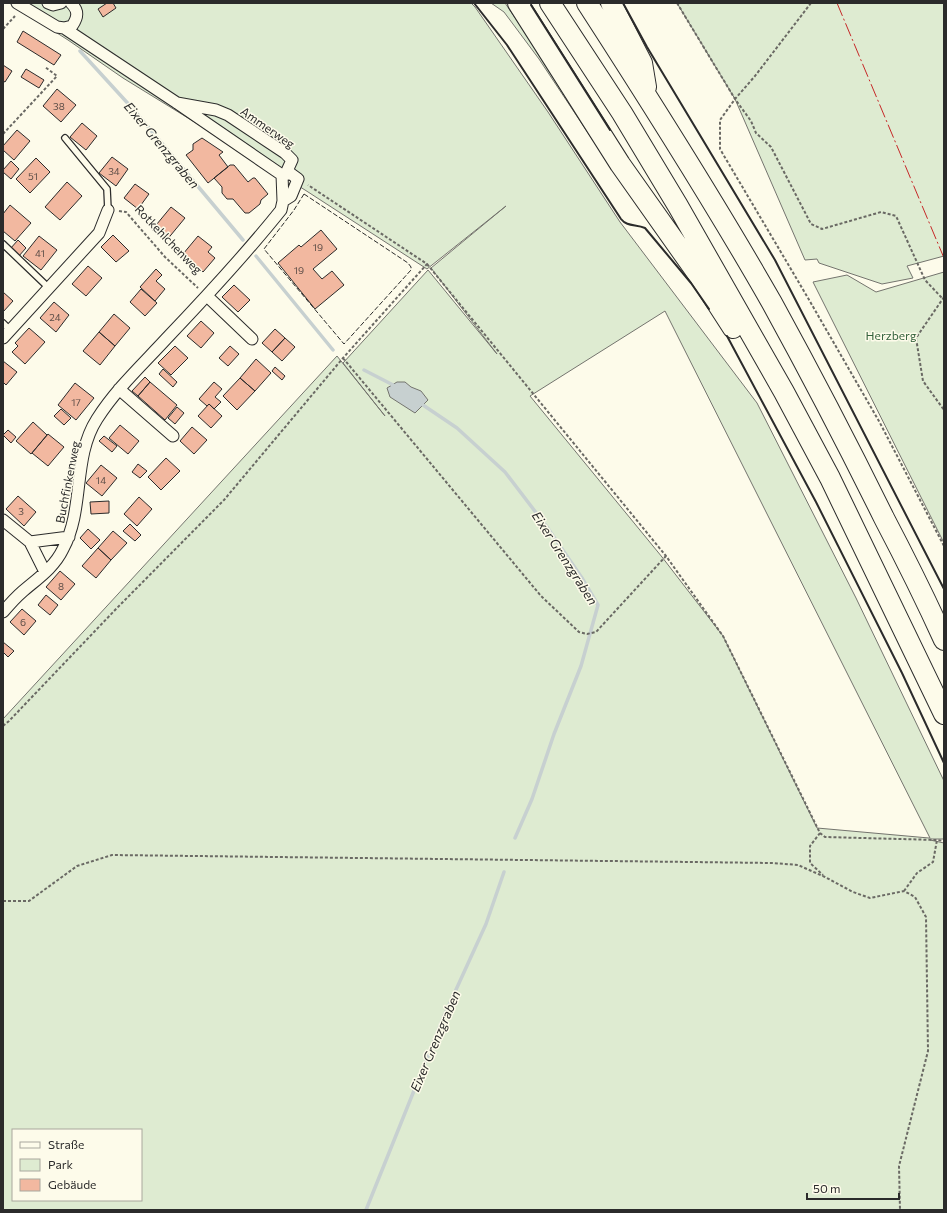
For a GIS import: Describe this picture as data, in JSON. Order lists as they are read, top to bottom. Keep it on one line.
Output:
{"streets":{"street":["Ammerweg","Buchfinkenweg"],"path":["Rotkehlchenweg"]},"crossings":[["Ammerweg","Buchfinkenweg"],["Rotkehlchenweg","Buchfinkenweg"]],"water":["Eixer Grenzgraben"],"parks":["Herzberg"],"house_numbers":["38","34","51","19","41","19","24","17","14","3","8","6"],"legend":["Straße","Park","Gebäude"],"scale_bar":"50 m"}
